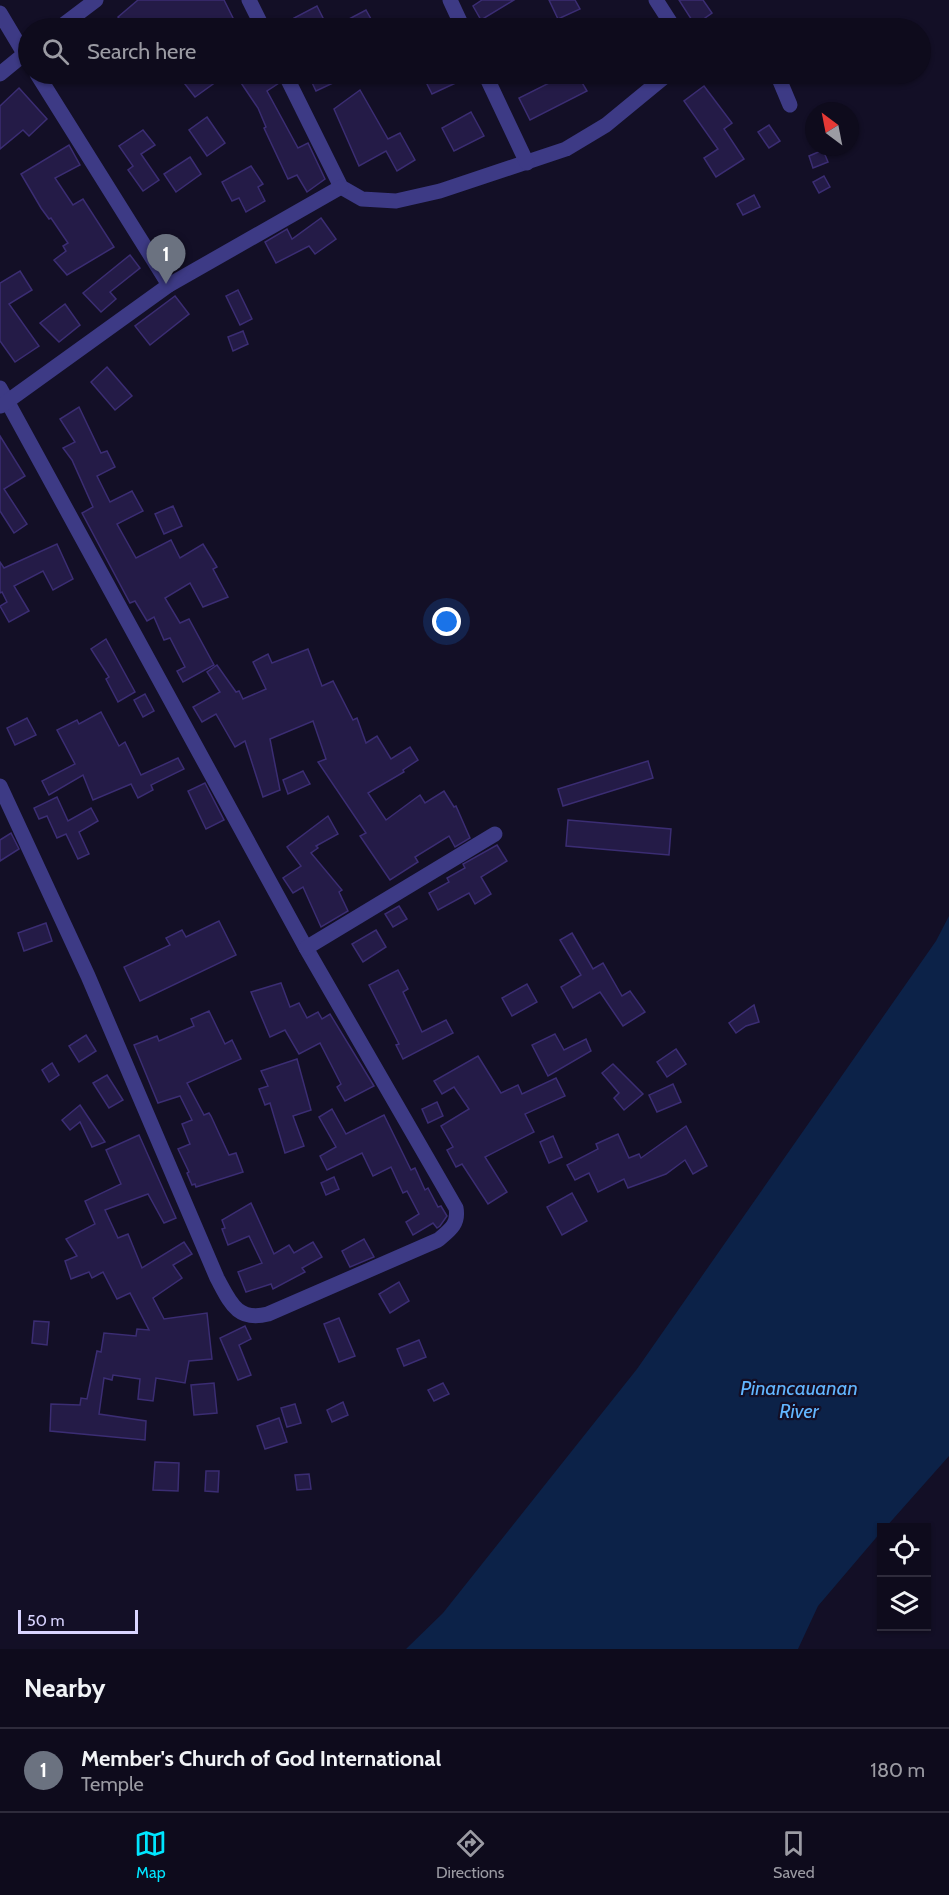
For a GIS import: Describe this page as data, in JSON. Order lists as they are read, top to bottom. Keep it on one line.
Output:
{"water":["Pinancauanan River"],"scale_bar":"50 m","north":"top left","page":{"search":"Search here","pins":"1","scale":"50 m","heading":"Nearby","list":[{"mark":"1","name":"Member's Church of God International","note":"Temple","value":"180 m"}],"nav":["Map","Directions","Saved"]}}
